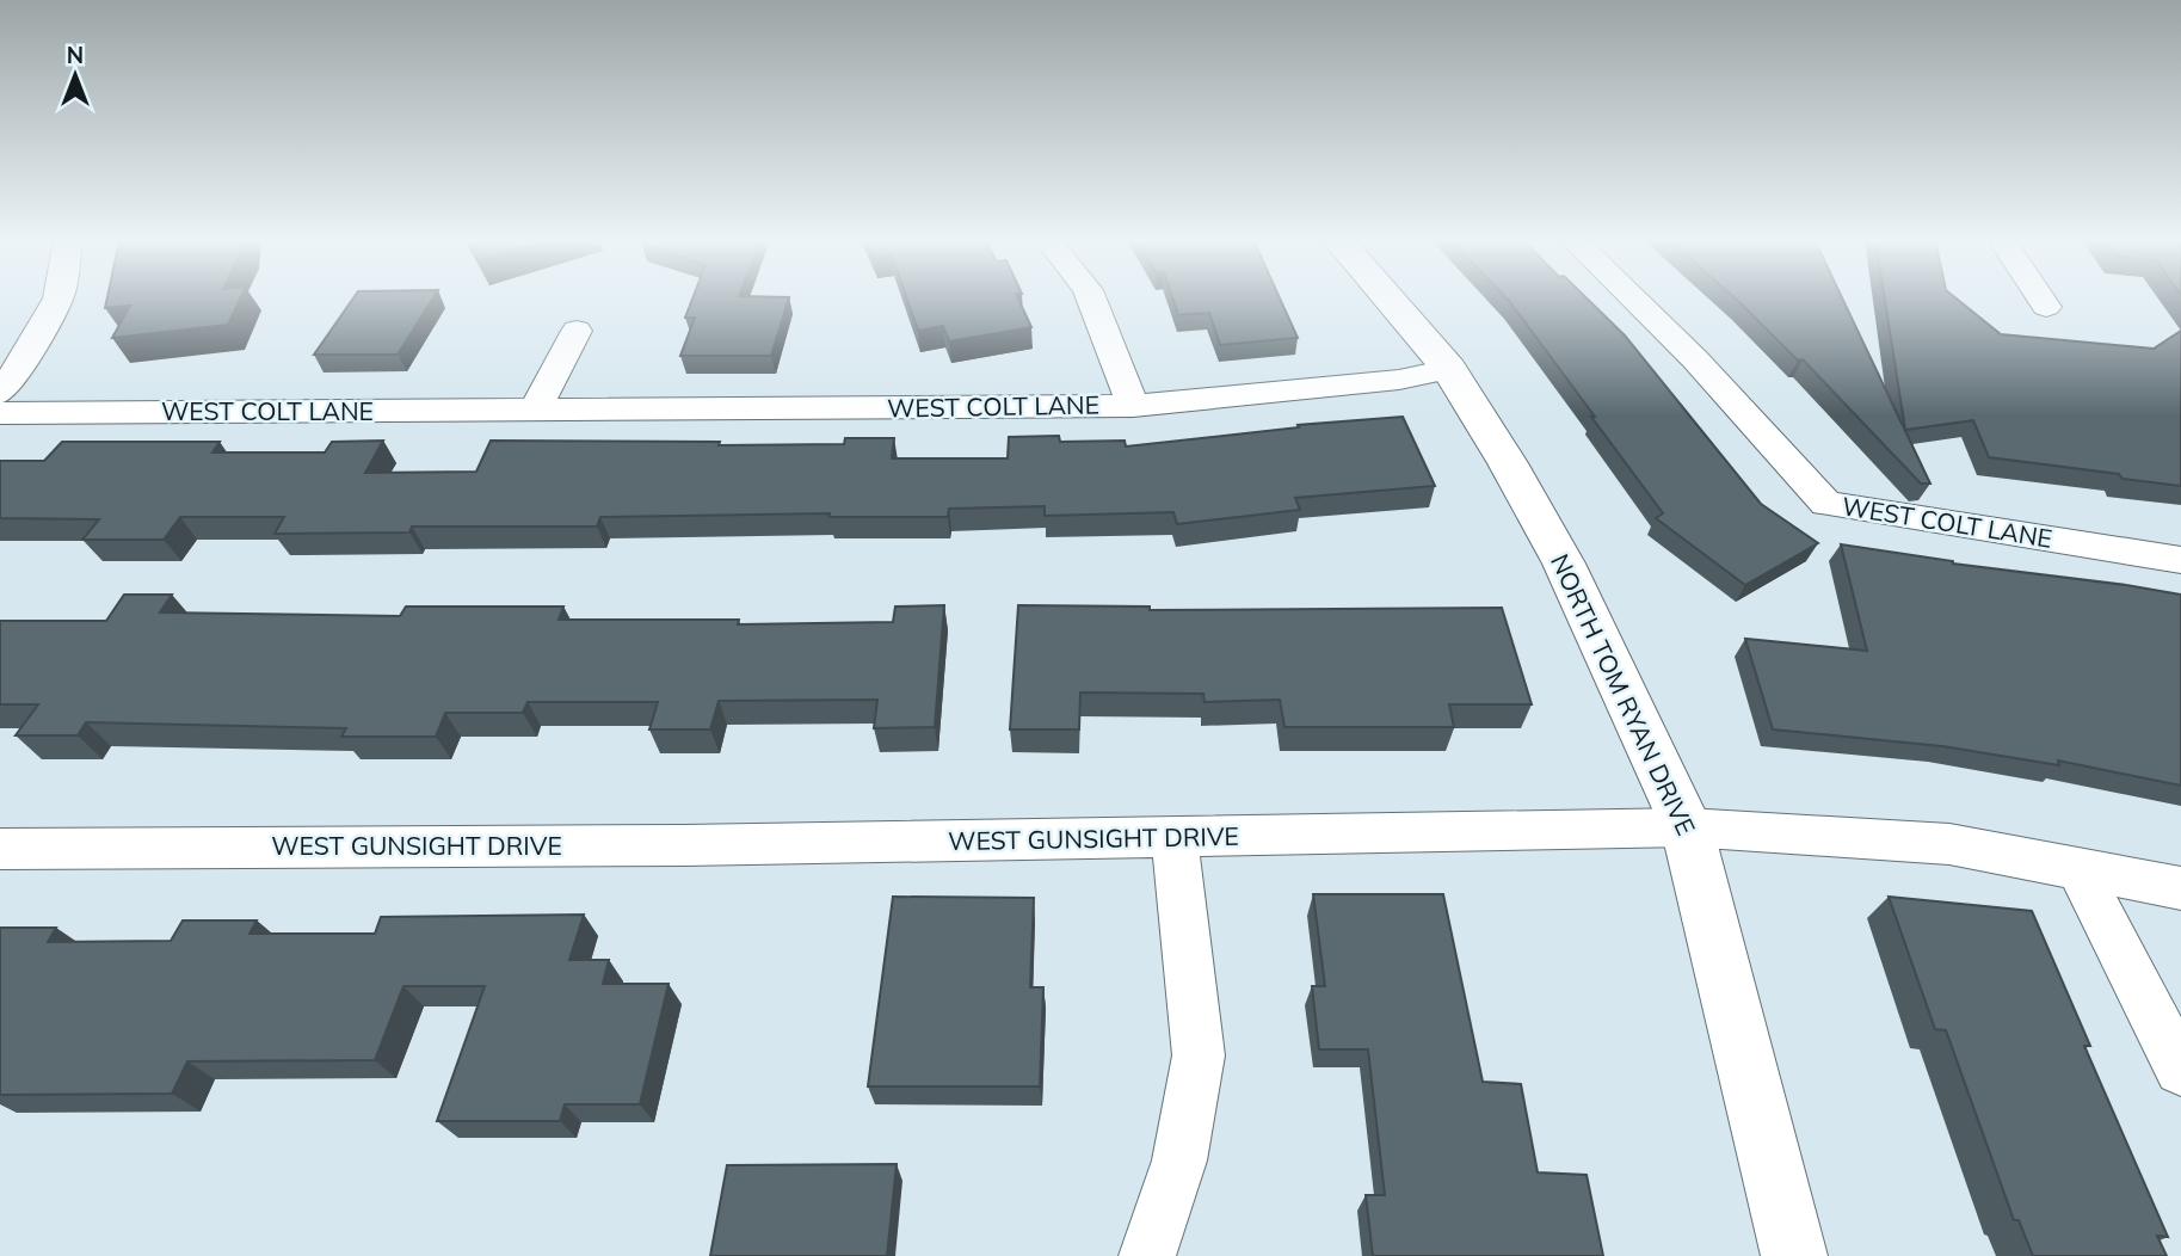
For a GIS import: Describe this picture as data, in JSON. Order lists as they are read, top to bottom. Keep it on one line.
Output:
{"streets":{"street":["WEST COLT LANE","NORTH TOM RYAN DRIVE","WEST GUNSIGHT DRIVE"]},"crossings":[["WEST COLT LANE","NORTH TOM RYAN DRIVE"],["NORTH TOM RYAN DRIVE","WEST GUNSIGHT DRIVE"]],"north":"top"}
